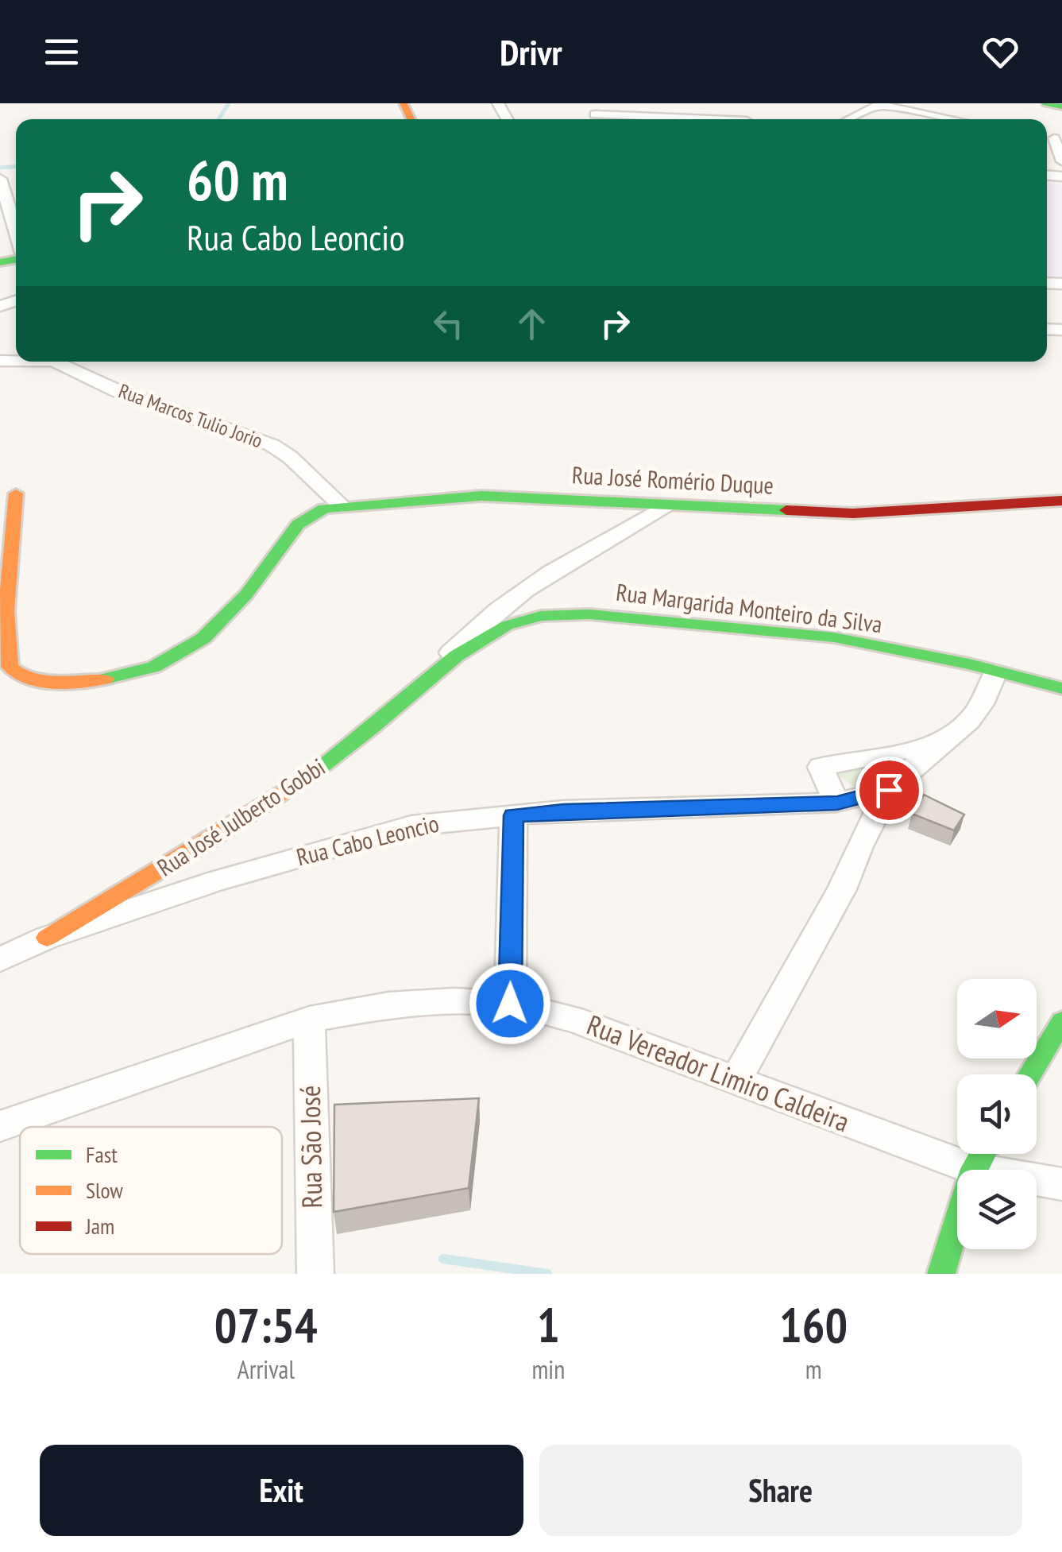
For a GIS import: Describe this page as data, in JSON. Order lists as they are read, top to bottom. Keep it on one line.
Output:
{"streets":{"street":["Rua Marcos Tulio Jorio","Rua José Romério Duque","Rua Margarida Monteiro da Silva","Rua José Julberto Gobbi","Rua Cabo Leoncio","Rua Vereador Limiro Caldeira","Rua São José"]},"crossings":[["Rua Marcos Tulio Jorio","Rua José Romério Duque"],["Rua José Romério Duque","Rua José Julberto Gobbi"],["Rua Margarida Monteiro da Silva","Rua José Julberto Gobbi"],["Rua José Julberto Gobbi","Rua Cabo Leoncio"],["Rua Vereador Limiro Caldeira","Rua São José"]],"legend":["Fast","Slow","Jam"],"north":"right","page":{"header":"Drivr","turn":["60 m","Rua Cabo Leoncio"],"eta":["07:54","Arrival","1","min","160","m"],"buttons":["Exit","Share"]}}
